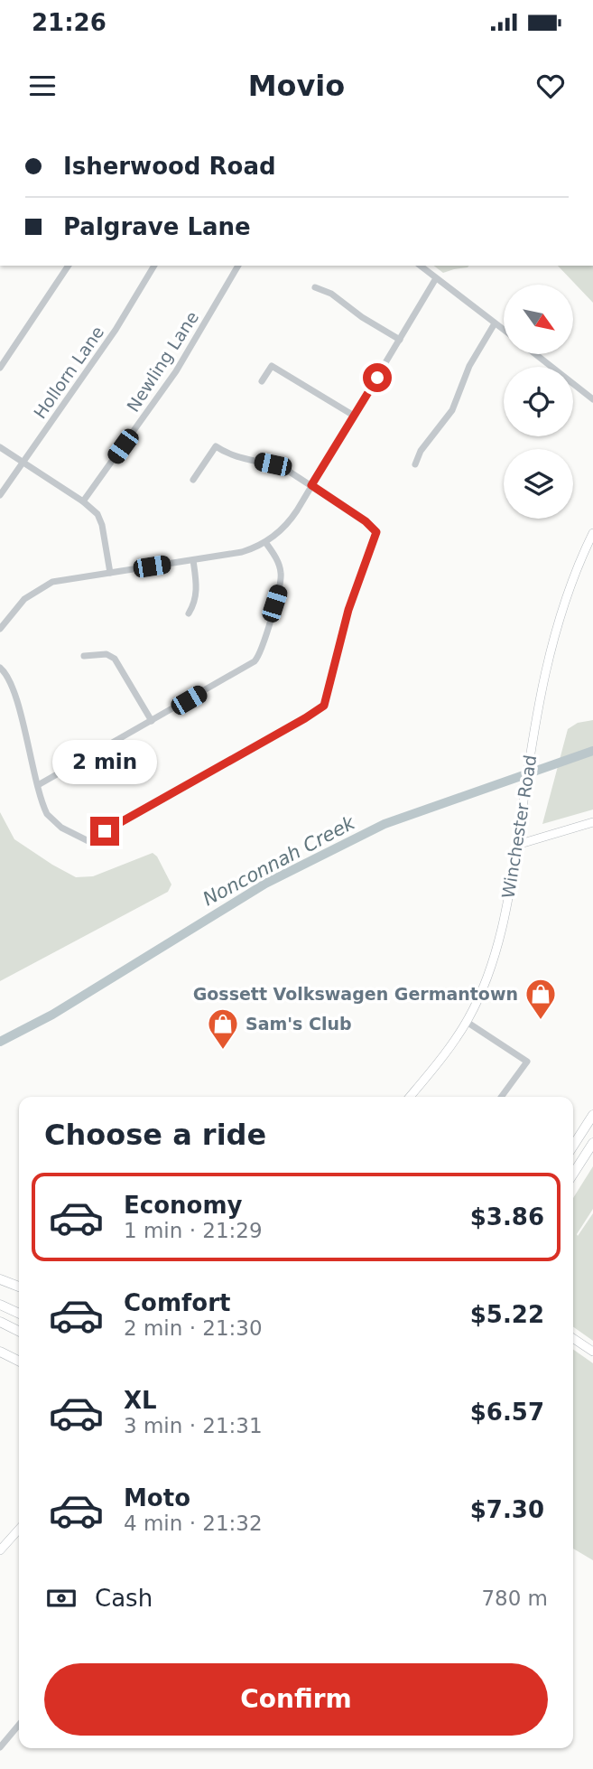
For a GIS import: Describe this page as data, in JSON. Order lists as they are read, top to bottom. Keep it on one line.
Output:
{"streets":{"main road":["Winchester Road"],"street":["Newling Lane","Hollorn Lane"]},"water":["Nonconnah Creek"],"places":{"shop":["Gossett Volkswagen Germantown","Sam's Club"]},"north":"bottom right","page":{"status":"21:26","header":"Movio","banner":["Isherwood Road","Palgrave Lane"],"bubble":"2 min","heading":"Choose a ride","list":[{"name":"Economy","note":"1 min · 21:29","value":"$3.86"},{"name":"Comfort","note":"2 min · 21:30","value":"$5.22"},{"name":"XL","note":"3 min · 21:31","value":"$6.57"},{"name":"Moto","note":"4 min · 21:32","value":"$7.30"}],"pay":["Cash","780 m"],"buttons":"Confirm"}}
